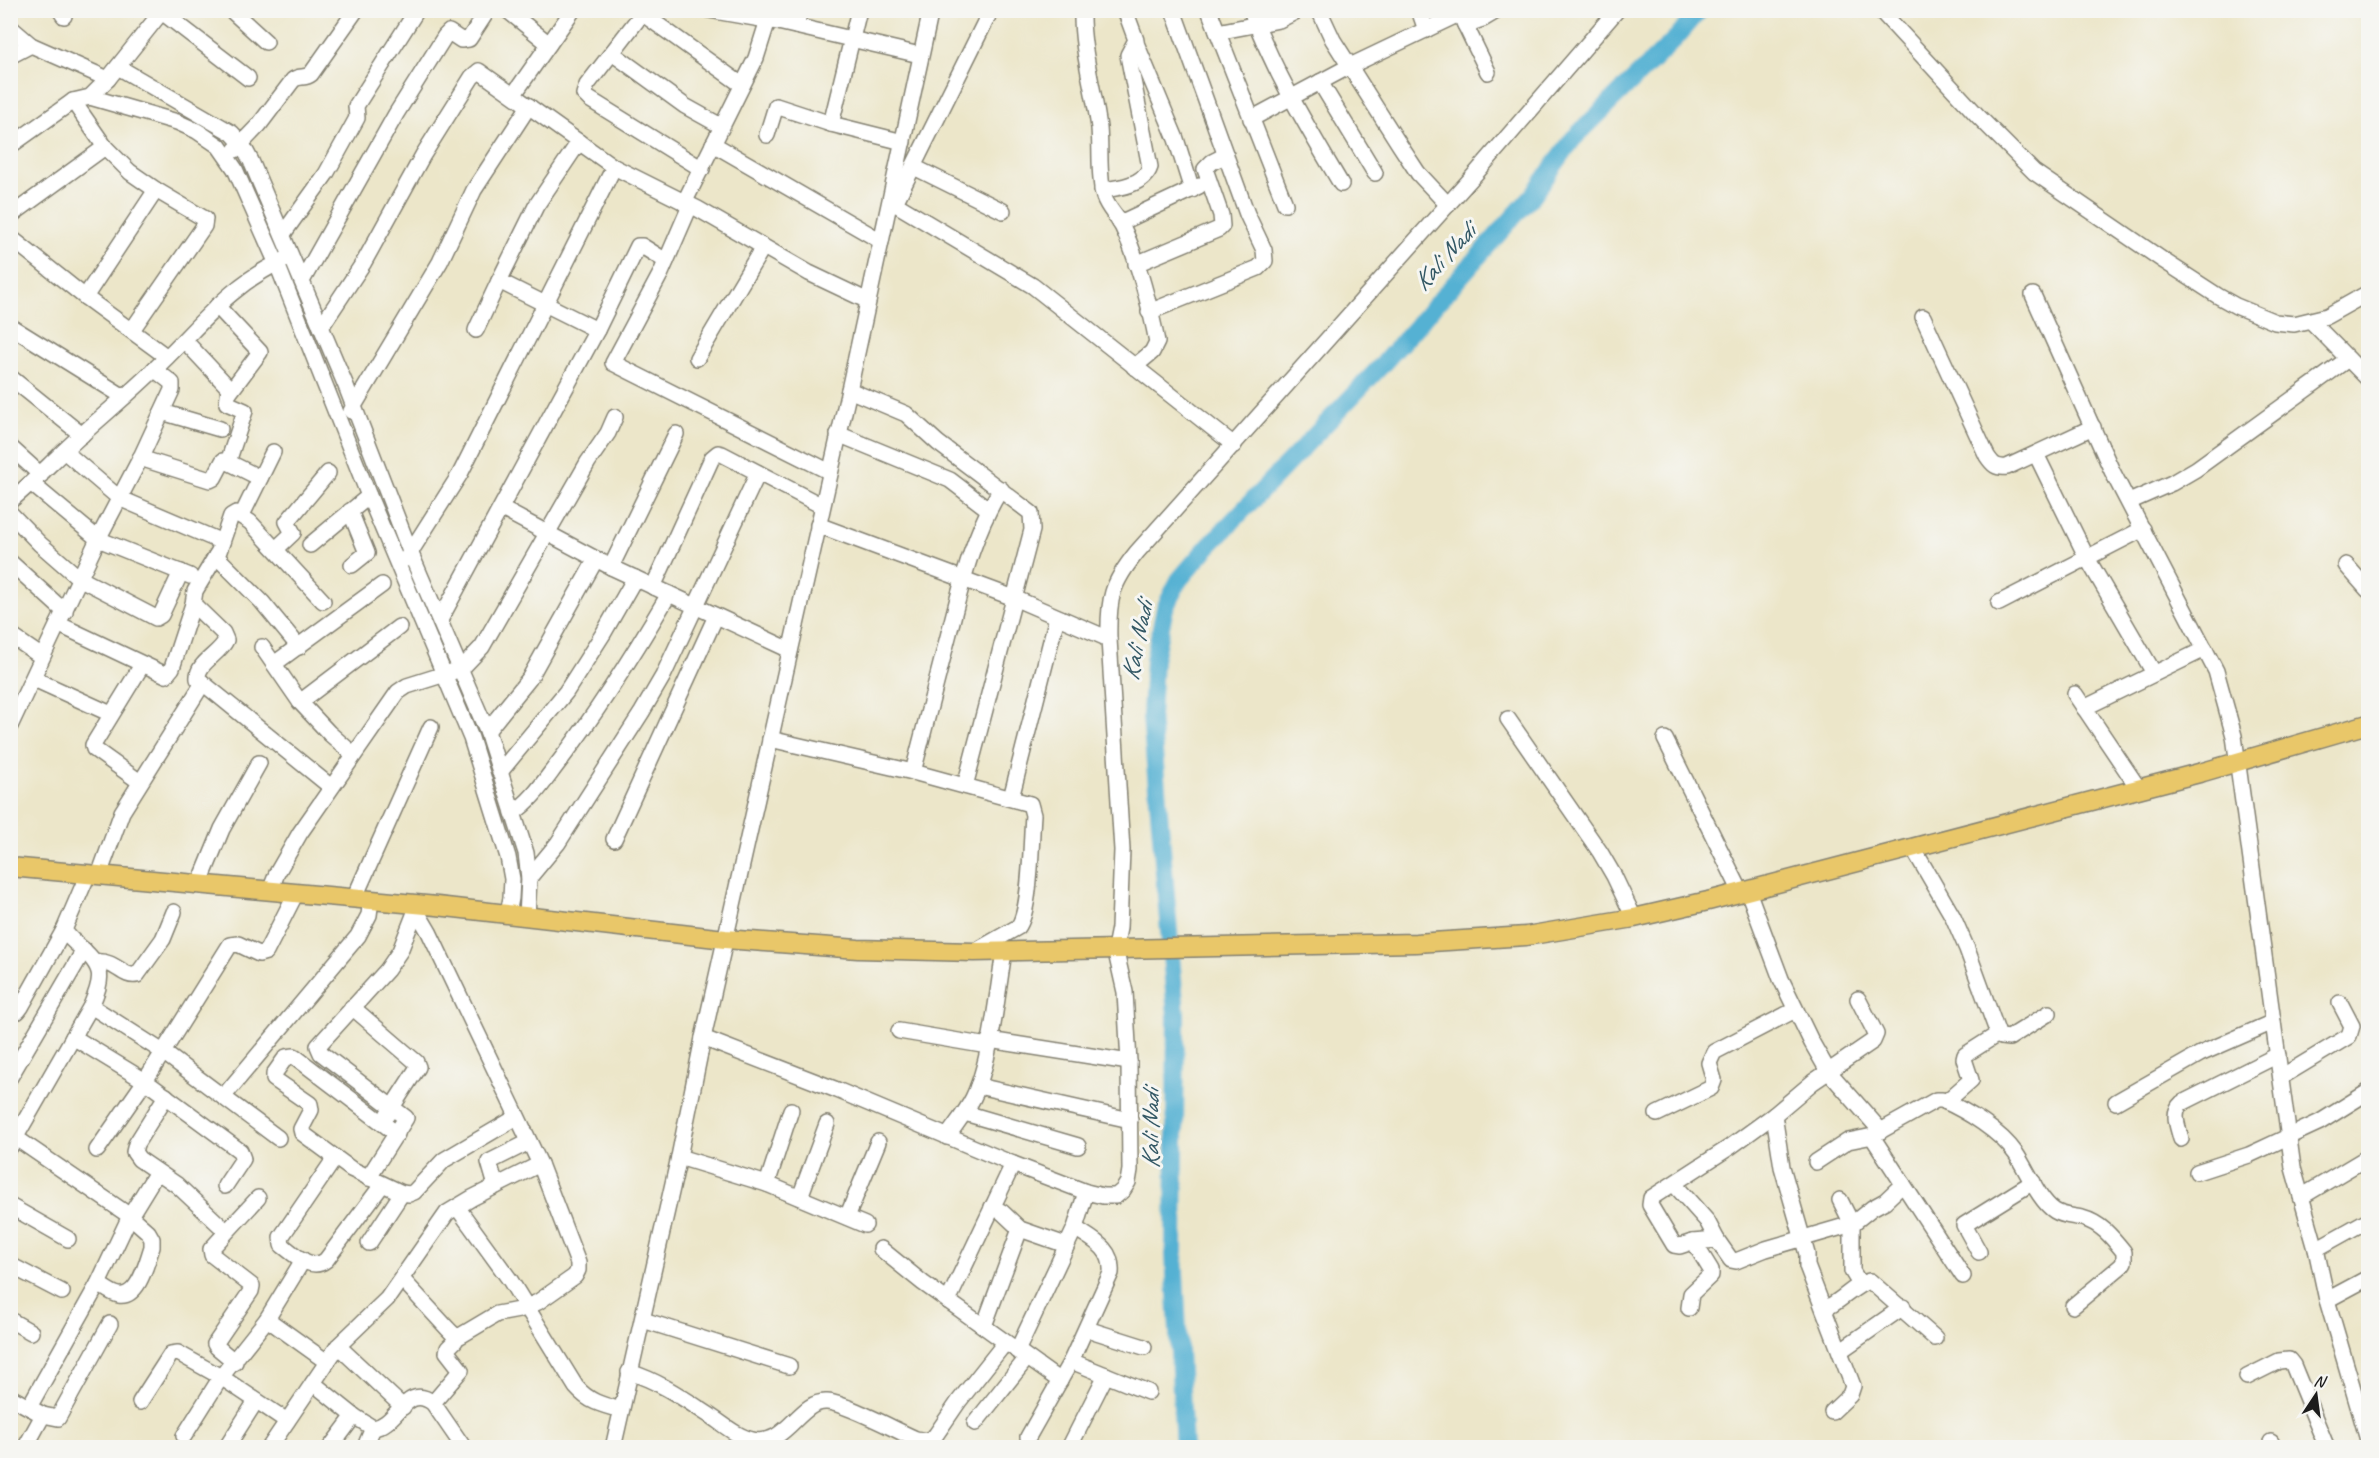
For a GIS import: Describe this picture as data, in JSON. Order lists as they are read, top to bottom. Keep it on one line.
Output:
{"water":["Kali Nadi"],"north":"top"}
